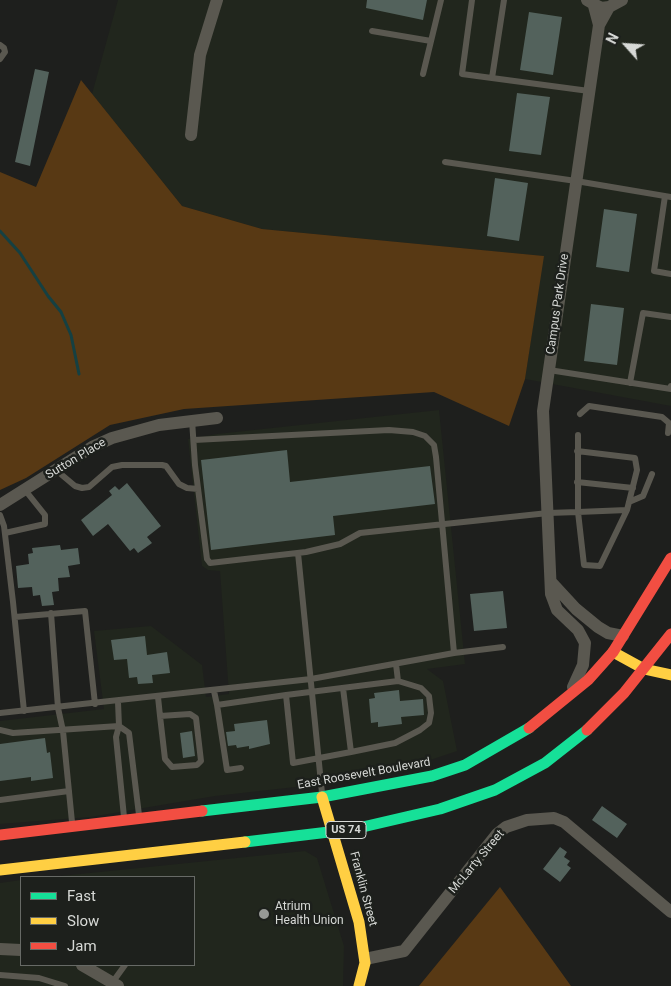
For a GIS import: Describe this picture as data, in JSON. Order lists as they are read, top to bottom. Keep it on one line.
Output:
{"streets":{"main road":["East Roosevelt Boulevard","US 74","Franklin Street"],"street":["Campus Park Drive","Sutton Place","McLarty Street"]},"crossings":[["Campus Park Drive","East Roosevelt Boulevard"],["East Roosevelt Boulevard","Franklin Street"],["US 74","Franklin Street"],["McLarty Street","Franklin Street"]],"places":["Atrium Health Union"],"legend":["Fast","Slow","Jam"],"north":"top left"}
